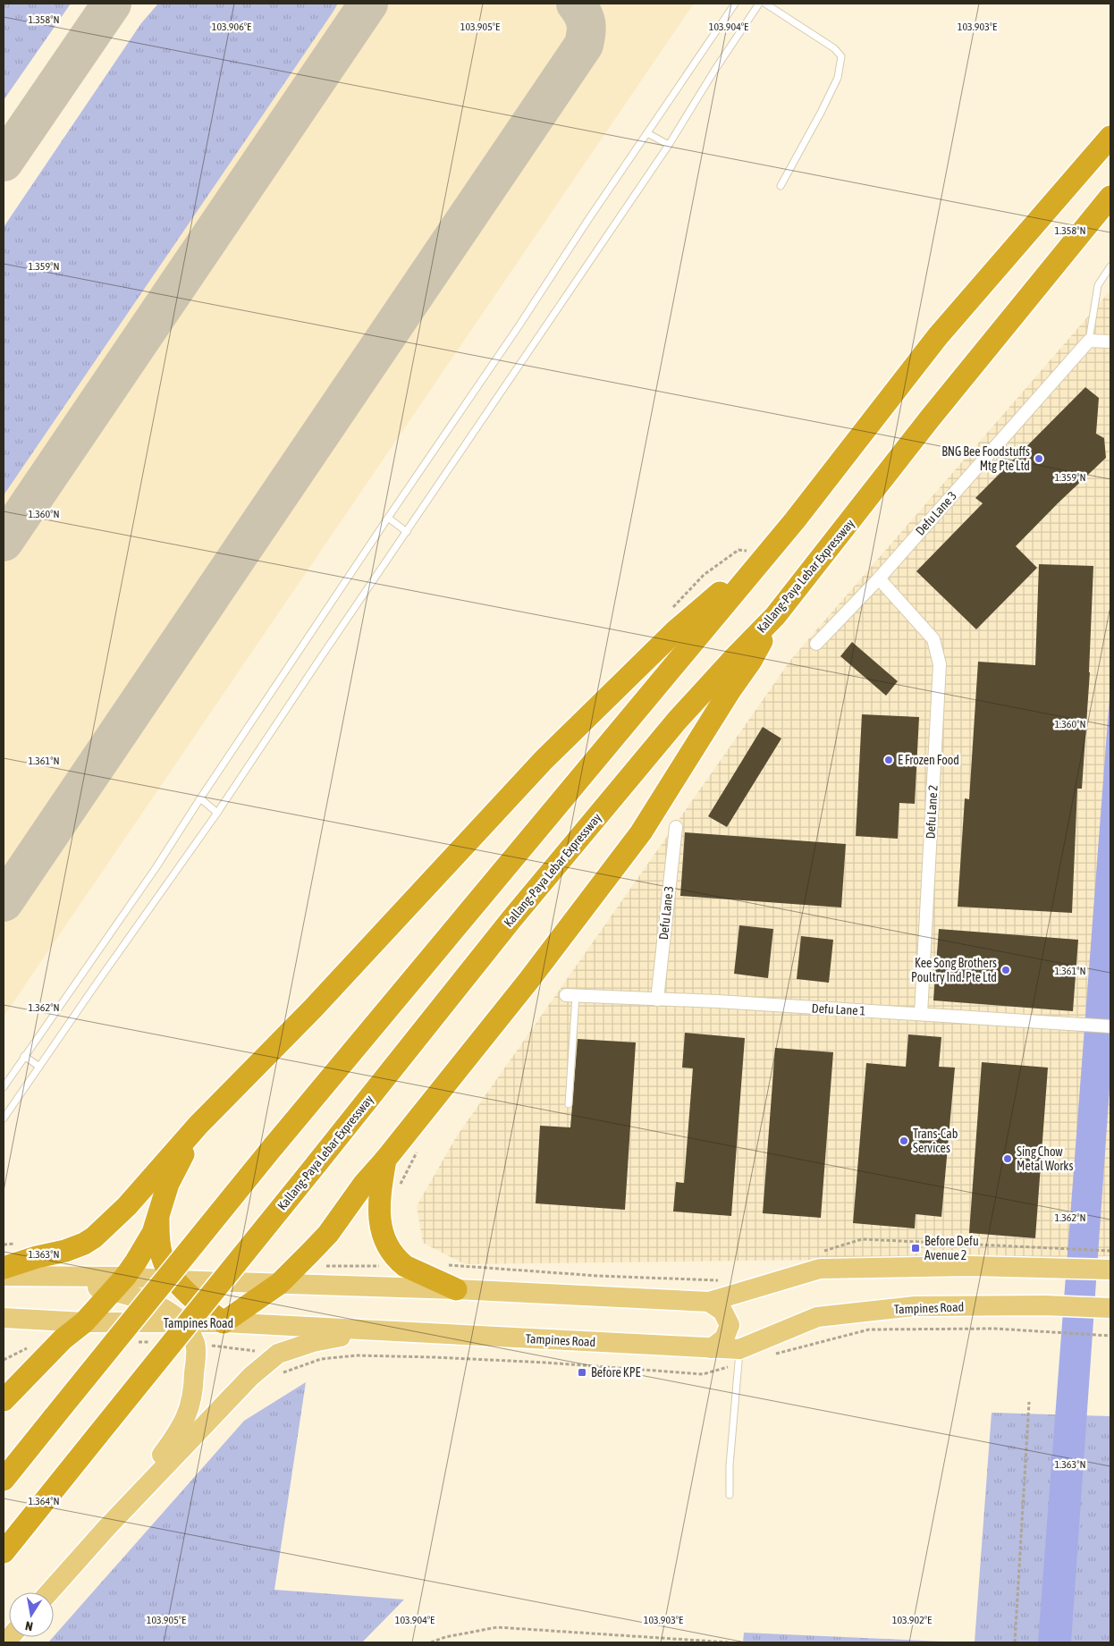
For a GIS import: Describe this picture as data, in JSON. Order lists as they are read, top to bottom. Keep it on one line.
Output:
{"streets":{"highway":["Kallang-Paya Lebar Expressway"],"main road":["Tampines Road"],"street":["Defu Lane 3","Defu Lane 2","Defu Lane 1"]},"crossings":[["Defu Lane 3","Defu Lane 2"],["Defu Lane 3","Defu Lane 1"],["Defu Lane 2","Defu Lane 1"]],"places":{"other":["BNG Bee Foodstuffs Mtg Pte Ltd","E Frozen Food","Kee Song Brothers Poultry Ind. Pte Ltd","Trans-Cab Services","Sing Chow Metal Works"],"transit":["Before Defu Avenue 2","Before KPE"]},"north":"bottom","coordinates":["1.358°N","103.906°E","103.905°E","103.904°E","103.903°E","1.359°N","1.360°N","1.361°N","1.362°N","1.363°N","1.364°N","103.902°E"]}
